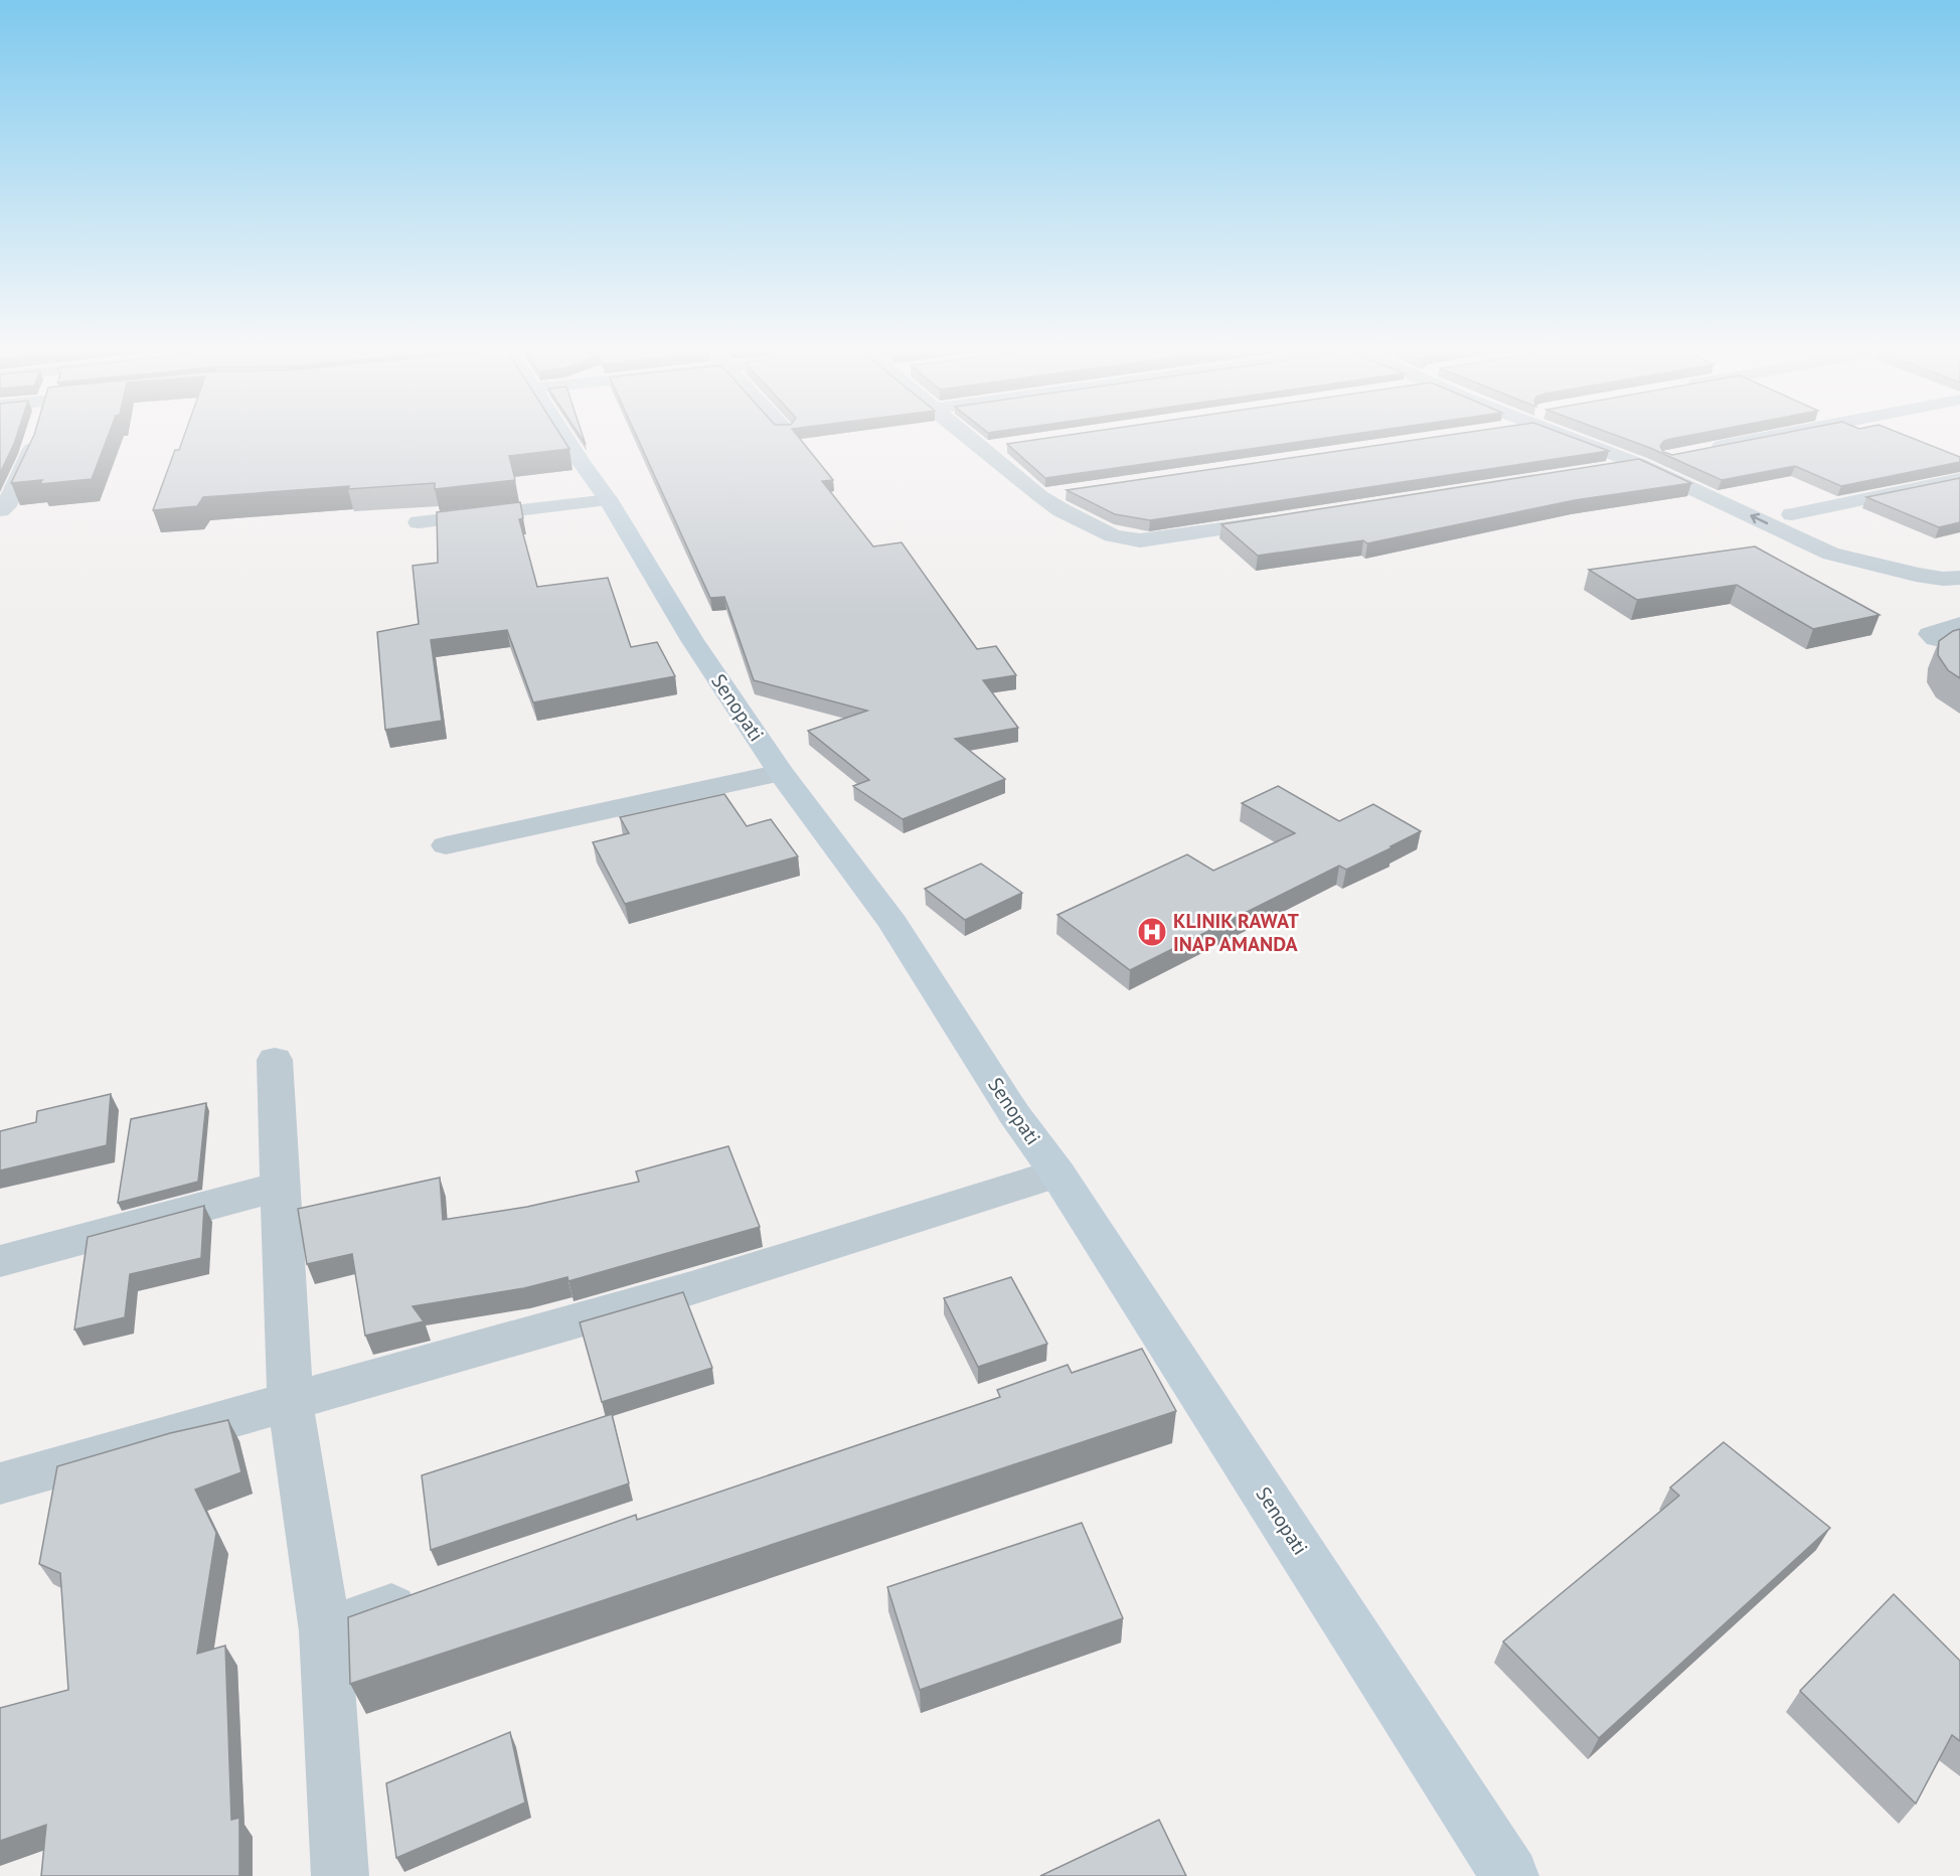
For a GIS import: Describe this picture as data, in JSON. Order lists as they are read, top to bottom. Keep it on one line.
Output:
{"streets":{"street":["Senopati"]},"places":{"hospital":["KLINIK RAWAT INAP AMANDA"]}}
